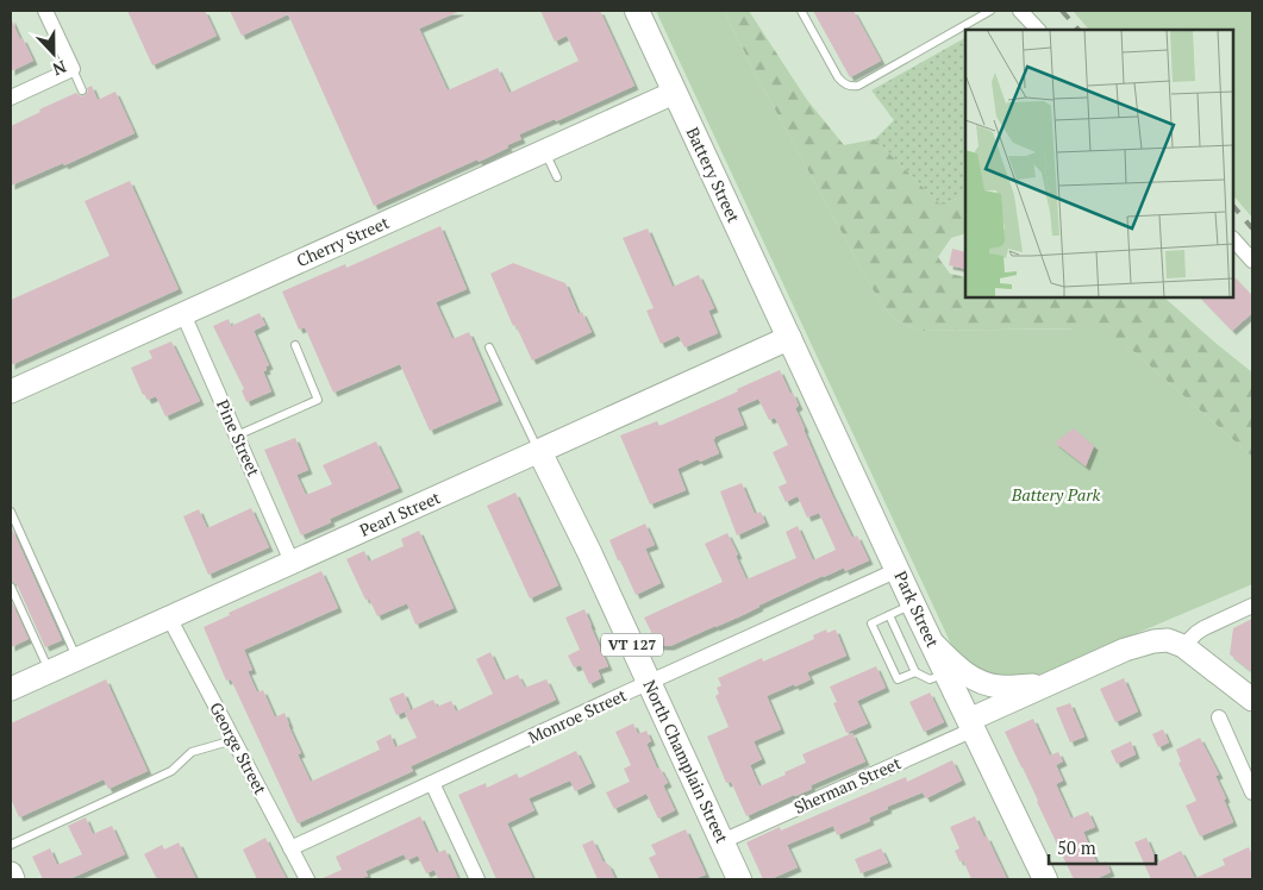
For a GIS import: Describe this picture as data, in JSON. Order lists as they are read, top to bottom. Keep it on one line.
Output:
{"streets":{"main road":["Battery Street","Cherry Street","Pearl Street","Park Street","VT 127","North Champlain Street","Sherman Street"],"street":["Pine Street","Monroe Street","George Street"]},"crossings":[["Battery Street","Cherry Street"],["Battery Street","Pearl Street"],["Battery Street","Park Street"],["Cherry Street","Pine Street"],["Pine Street","Pearl Street"],["Pearl Street","Park Street"],["Pearl Street","George Street"],["Pearl Street","North Champlain Street"],["Park Street","Monroe Street"],["Park Street","Sherman Street"],["Monroe Street","George Street"],["Monroe Street","North Champlain Street"],["North Champlain Street","Sherman Street"]],"parks":["Battery Park"],"scale_bar":"50 m","north":"bottom"}
